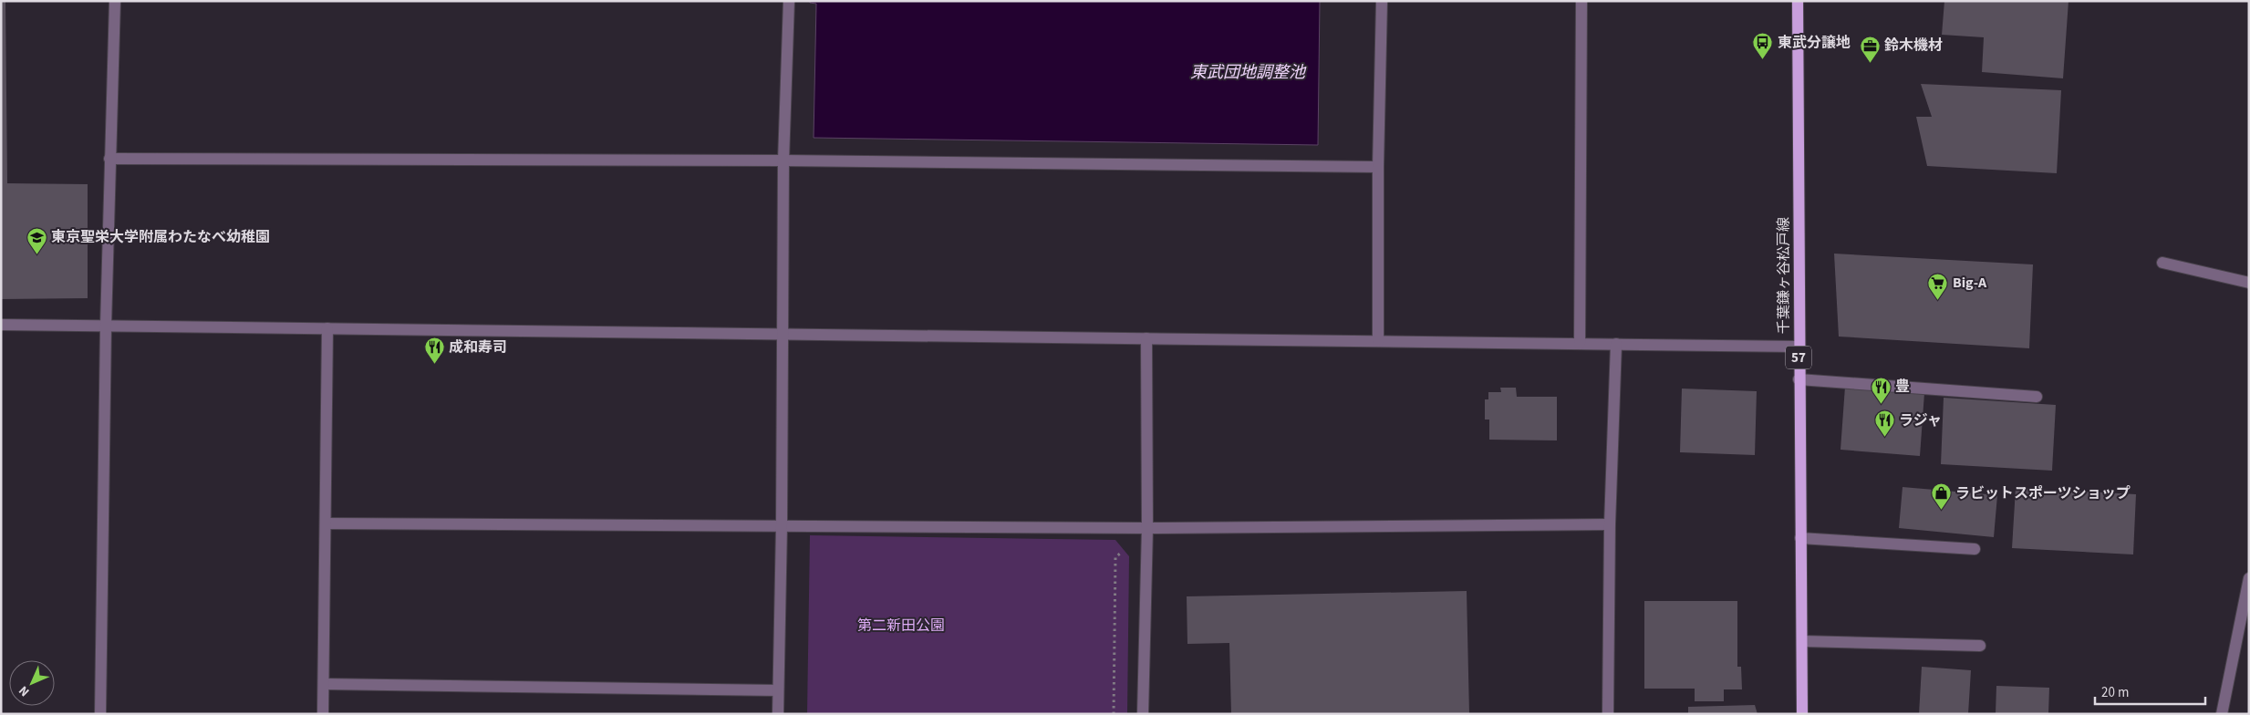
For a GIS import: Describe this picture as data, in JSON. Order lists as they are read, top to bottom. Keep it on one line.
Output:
{"streets":{"main road":["千葉鎌ヶ谷松戸線","57"]},"water":["東武団地調整池"],"parks":["第二新田公園"],"places":{"bus stop":["東武分譲地"],"office":["鈴木機材"],"school or university":["東京聖栄大学附属わたなべ幼稚園"],"supermarket":["Big-A"],"restaurant":["成和寿司","豊","ラジャ"],"shop":["ラビットスポーツショップ"]},"scale_bar":"20 m","north":"bottom left"}
